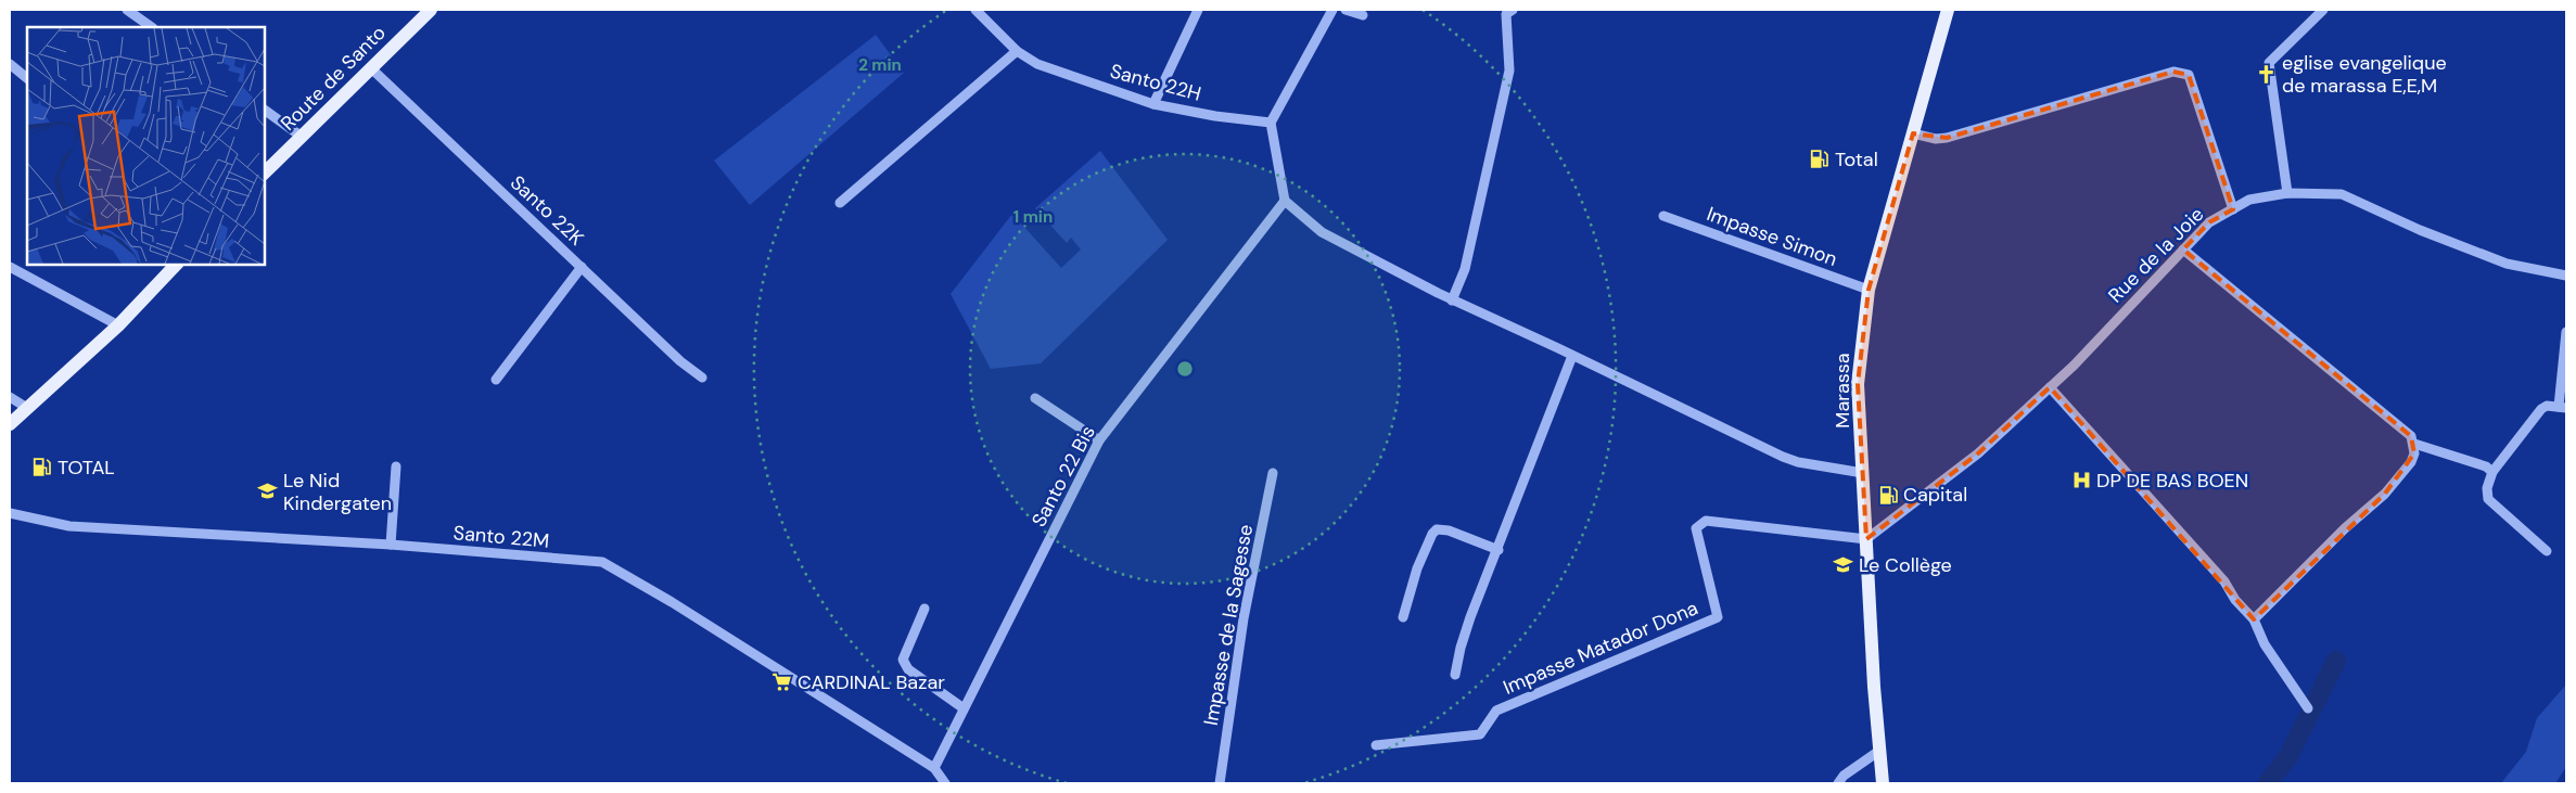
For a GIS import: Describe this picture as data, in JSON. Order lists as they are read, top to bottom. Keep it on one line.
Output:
{"streets":{"main road":["Route de Santo","Marassa"],"street":["Santo 22H","Santo 22K","Impasse Simon","Rue de la Joie","Santo 22 Bis","Santo 22M","Impasse de la Sagesse","Impasse Matador Dona"]},"crossings":[["Route de Santo","Santo 22K"],["Impasse Simon","Marassa"],["Rue de la Joie","Marassa"],["Rue de la Joie","Impasse Matador Dona"],["Marassa","Impasse Matador Dona"],["Santo 22 Bis","Santo 22M"]],"places":{"church":["eglise evangelique de marassa E,E,M"],"fuel station":["Total","TOTAL","Capital"],"hospital":["DP DE BAS BOEN"],"school or university":["Le Nid Kindergaten","Le Collège"],"supermarket":["CARDINAL Bazar"]},"rings":["2 min","1 min"]}
